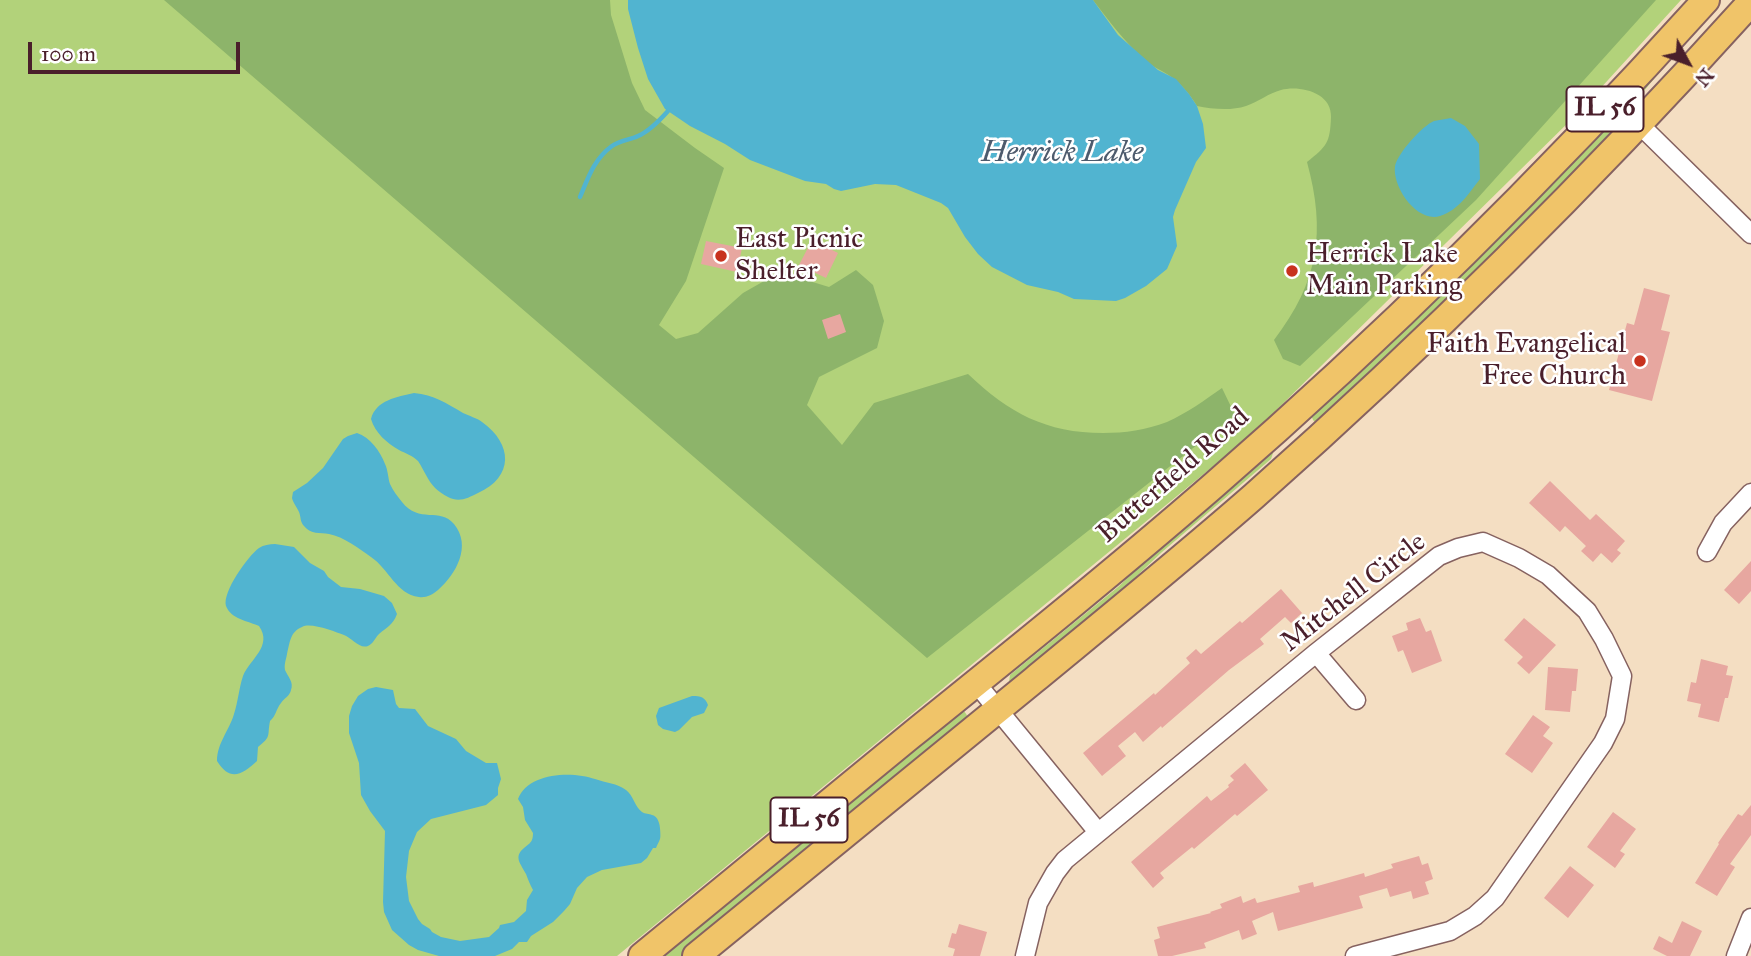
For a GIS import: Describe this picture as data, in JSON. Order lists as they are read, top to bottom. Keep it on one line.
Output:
{"streets":{"main road":["IL 56","Butterfield Road"],"street":["Mitchell Circle"]},"water":["Herrick Lake"],"places":["East Picnic Shelter","Herrick Lake Main Parking","Faith Evangelical Free Church"],"scale_bar":"100 m","north":"bottom right"}
